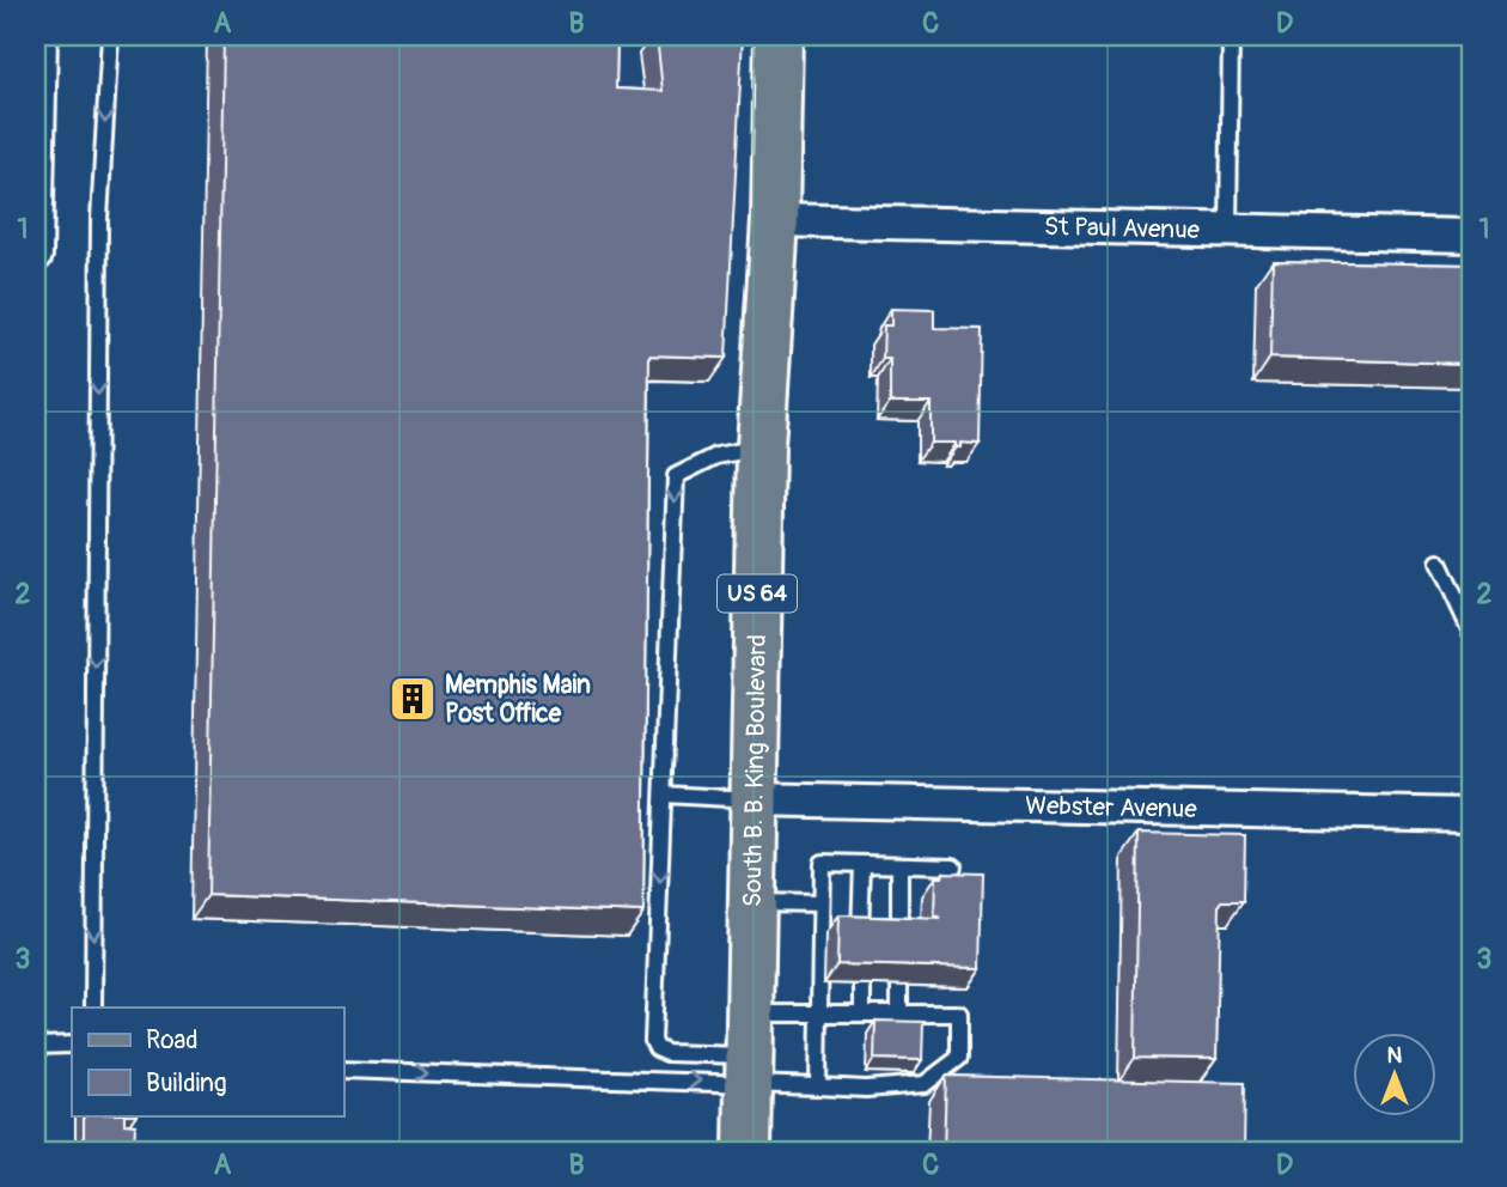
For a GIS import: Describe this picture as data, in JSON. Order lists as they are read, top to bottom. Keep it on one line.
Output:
{"streets":{"main road":["US 64","South B. B. King Boulevard"],"street":["St Paul Avenue","Webster Avenue"]},"crossings":[["St Paul Avenue","South B. B. King Boulevard"],["South B. B. King Boulevard","Webster Avenue"]],"places":{"building":["Memphis Main Post Office"]},"legend":["Road","Building"],"north":"top","grid":{"columns":["A","B","C","D"],"rows":["1","2","3"]}}
